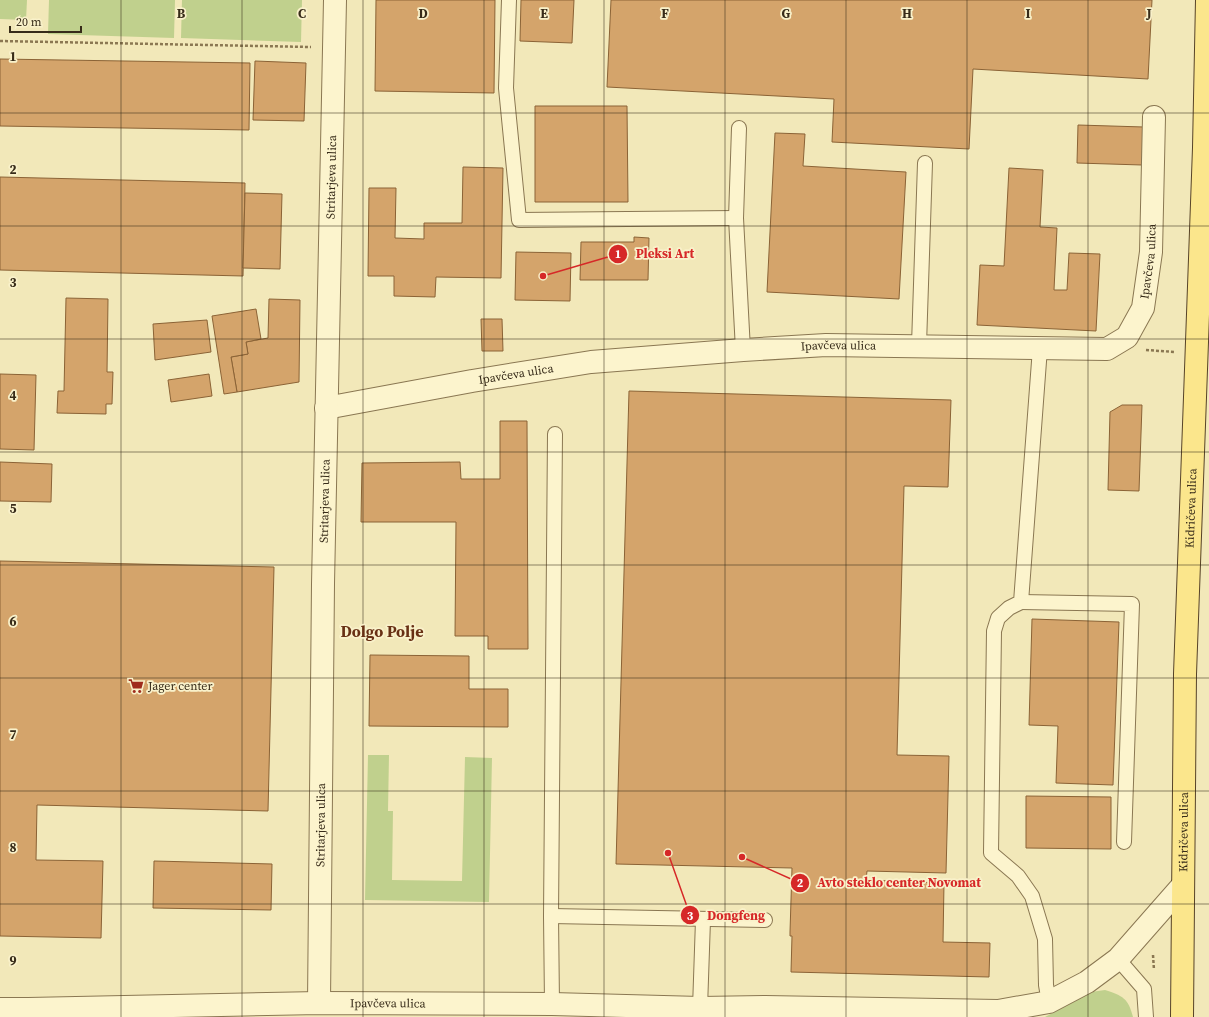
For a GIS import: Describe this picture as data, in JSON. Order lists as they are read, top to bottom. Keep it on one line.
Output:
{"streets":{"main road":["Kidričeva ulica"],"street":["Stritarjeva ulica","Ipavčeva ulica"]},"crossings":[["Stritarjeva ulica","Ipavčeva ulica"],["Ipavčeva ulica","Kidričeva ulica"]],"districts":["Dolgo Polje"],"places":{"other":["Pleksi Art","Dongfeng","Avto steklo center Novomat"],"supermarket":["Jager center"]},"scale_bar":"20 m","grid":{"columns":["B","C","D","E","F","G","H","I","J"],"rows":["1","2","3","4","5","6","7","8","9"]}}
